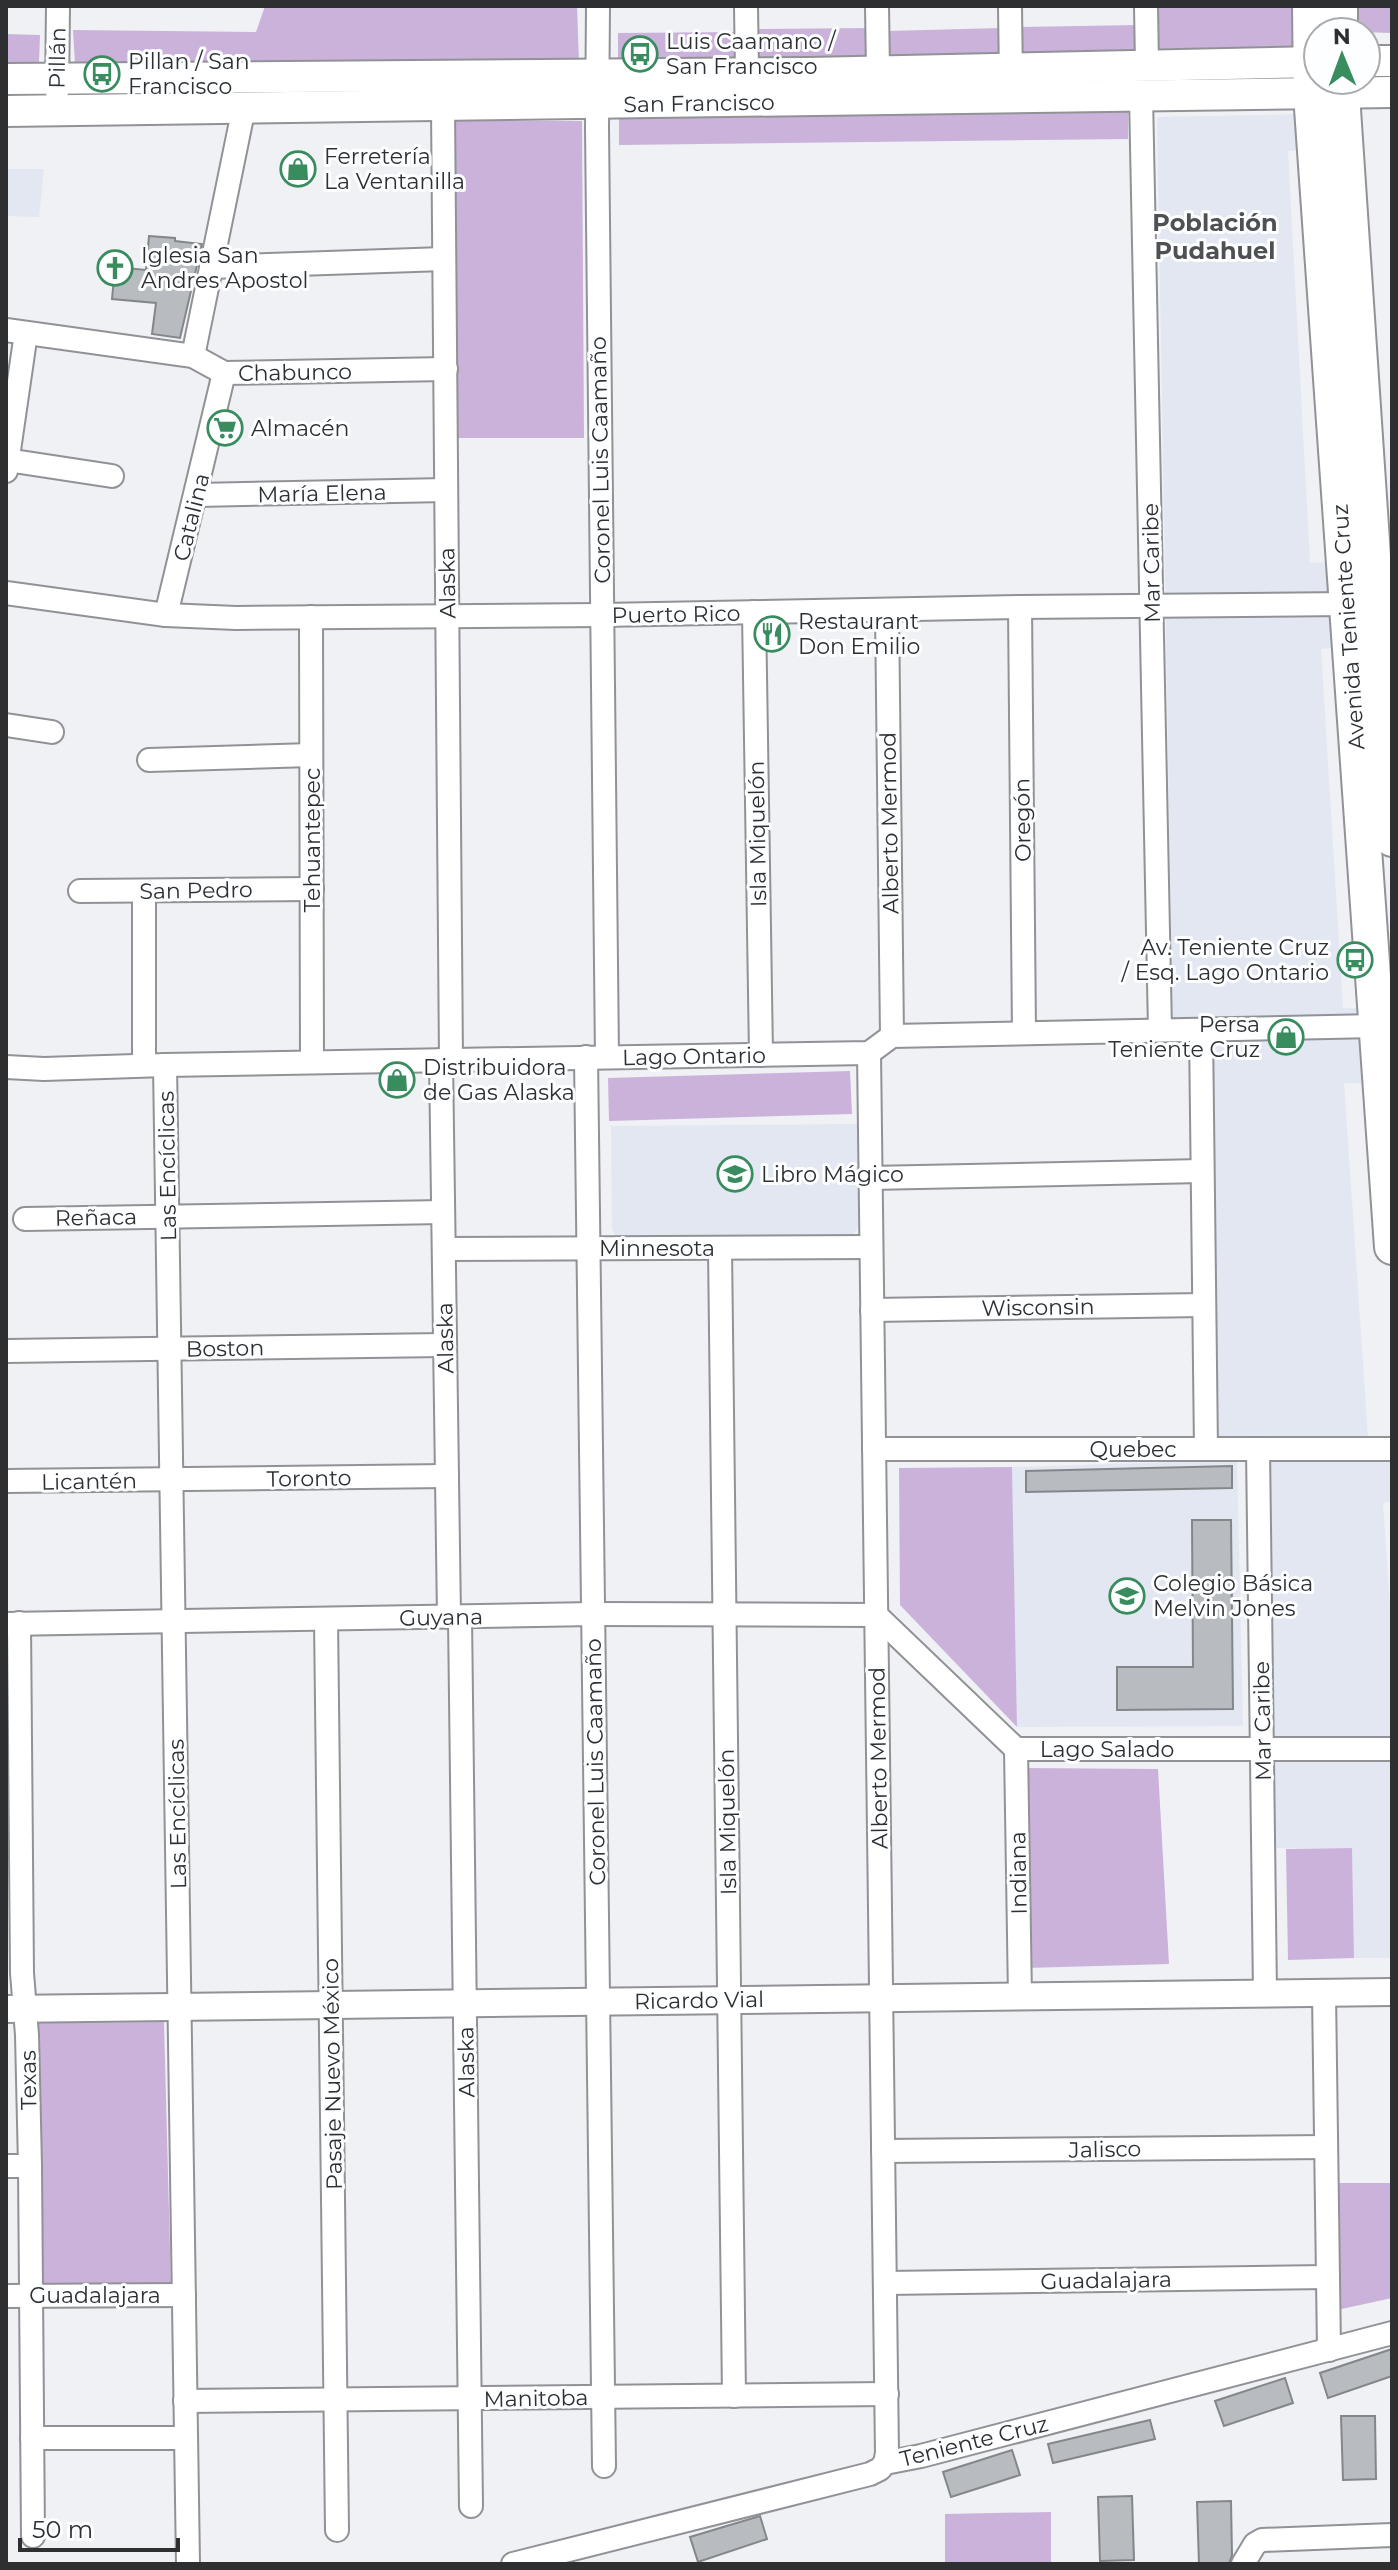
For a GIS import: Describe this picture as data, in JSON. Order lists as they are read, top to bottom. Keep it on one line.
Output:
{"streets":{"main road":["San Francisco","Avenida Teniente Cruz"],"street":["Pillán","Chabunco","Coronel Luis Caamaño","María Elena","Catalina","Mar Caribe","Alaska","Puerto Rico","Oregón","Alberto Mermod","Isla Miquelón","Tehuantepec","San Pedro","Lago Ontario","Las Encíclicas","Reñaca","Minnesota","Wisconsin","Boston","Quebec","Toronto","Licantén","Guyana","Lago Salado","Indiana","Ricardo Vial","Pasaje Nuevo México","Texas","Jalisco","Guadalajara","Manitoba","Teniente Cruz"]},"crossings":[["Pillán","San Francisco"],["San Francisco","Coronel Luis Caamaño"],["San Francisco","Mar Caribe"],["San Francisco","Alaska"],["Chabunco","Catalina"],["Chabunco","Alaska"],["Coronel Luis Caamaño","Puerto Rico"],["Coronel Luis Caamaño","Lago Ontario"],["Coronel Luis Caamaño","Minnesota"],["Coronel Luis Caamaño","Guyana"],["Coronel Luis Caamaño","Ricardo Vial"],["Coronel Luis Caamaño","Manitoba"],["María Elena","Catalina"],["María Elena","Alaska"],["Catalina","Puerto Rico"],["Mar Caribe","Puerto Rico"],["Mar Caribe","Quebec"],["Mar Caribe","Lago Salado"],["Mar Caribe","Ricardo Vial"],["Alaska","Puerto Rico"],["Alaska","Lago Ontario"],["Alaska","Minnesota"],["Alaska","Boston"],["Alaska","Toronto"],["Alaska","Guyana"],["Alaska","Ricardo Vial"],["Alaska","Manitoba"],["Puerto Rico","Avenida Teniente Cruz"],["Puerto Rico","Oregón"],["Puerto Rico","Alberto Mermod"],["Puerto Rico","Isla Miquelón"],["Puerto Rico","Tehuantepec"],["Alberto Mermod","Lago Ontario"],["Alberto Mermod","Minnesota"],["Alberto Mermod","Wisconsin"],["Alberto Mermod","Quebec"],["Alberto Mermod","Guyana"],["Alberto Mermod","Lago Salado"],["Alberto Mermod","Ricardo Vial"],["Alberto Mermod","Jalisco"],["Alberto Mermod","Guadalajara"],["Alberto Mermod","Manitoba"],["Alberto Mermod","Teniente Cruz"],["Isla Miquelón","Lago Ontario"],["Isla Miquelón","Minnesota"],["Isla Miquelón","Guyana"],["Isla Miquelón","Ricardo Vial"],["Isla Miquelón","Manitoba"],["Tehuantepec","San Pedro"],["Tehuantepec","Lago Ontario"],["San Pedro","Las Encíclicas"],["Lago Ontario","Las Encíclicas"],["Las Encíclicas","Reñaca"],["Las Encíclicas","Boston"],["Las Encíclicas","Toronto"],["Las Encíclicas","Licantén"],["Las Encíclicas","Guyana"],["Las Encíclicas","Ricardo Vial"],["Las Encíclicas","Guadalajara"],["Las Encíclicas","Manitoba"],["Toronto","Licantén"],["Guyana","Lago Salado"],["Guyana","Pasaje Nuevo México"],["Guyana","Texas"],["Lago Salado","Indiana"],["Indiana","Ricardo Vial"],["Ricardo Vial","Pasaje Nuevo México"],["Ricardo Vial","Texas"],["Pasaje Nuevo México","Manitoba"],["Texas","Guadalajara"]],"districts":["Población Pudahuel"],"places":{"bus stop":["Luis Caamano / San Francisco","Pillan / San Francisco","Av. Teniente Cruz / Esq. Lago Ontario"],"shop":["Ferretería La Ventanilla","Persa Teniente Cruz","Distribuidora de Gas Alaska"],"church":["Iglesia San Andres Apostol"],"supermarket":["Almacén"],"restaurant":["Restaurant Don Emilio"],"school or university":["Libro Mágico","Colegio Básica Melvin Jones"]},"scale_bar":"50 m","north":"top"}
